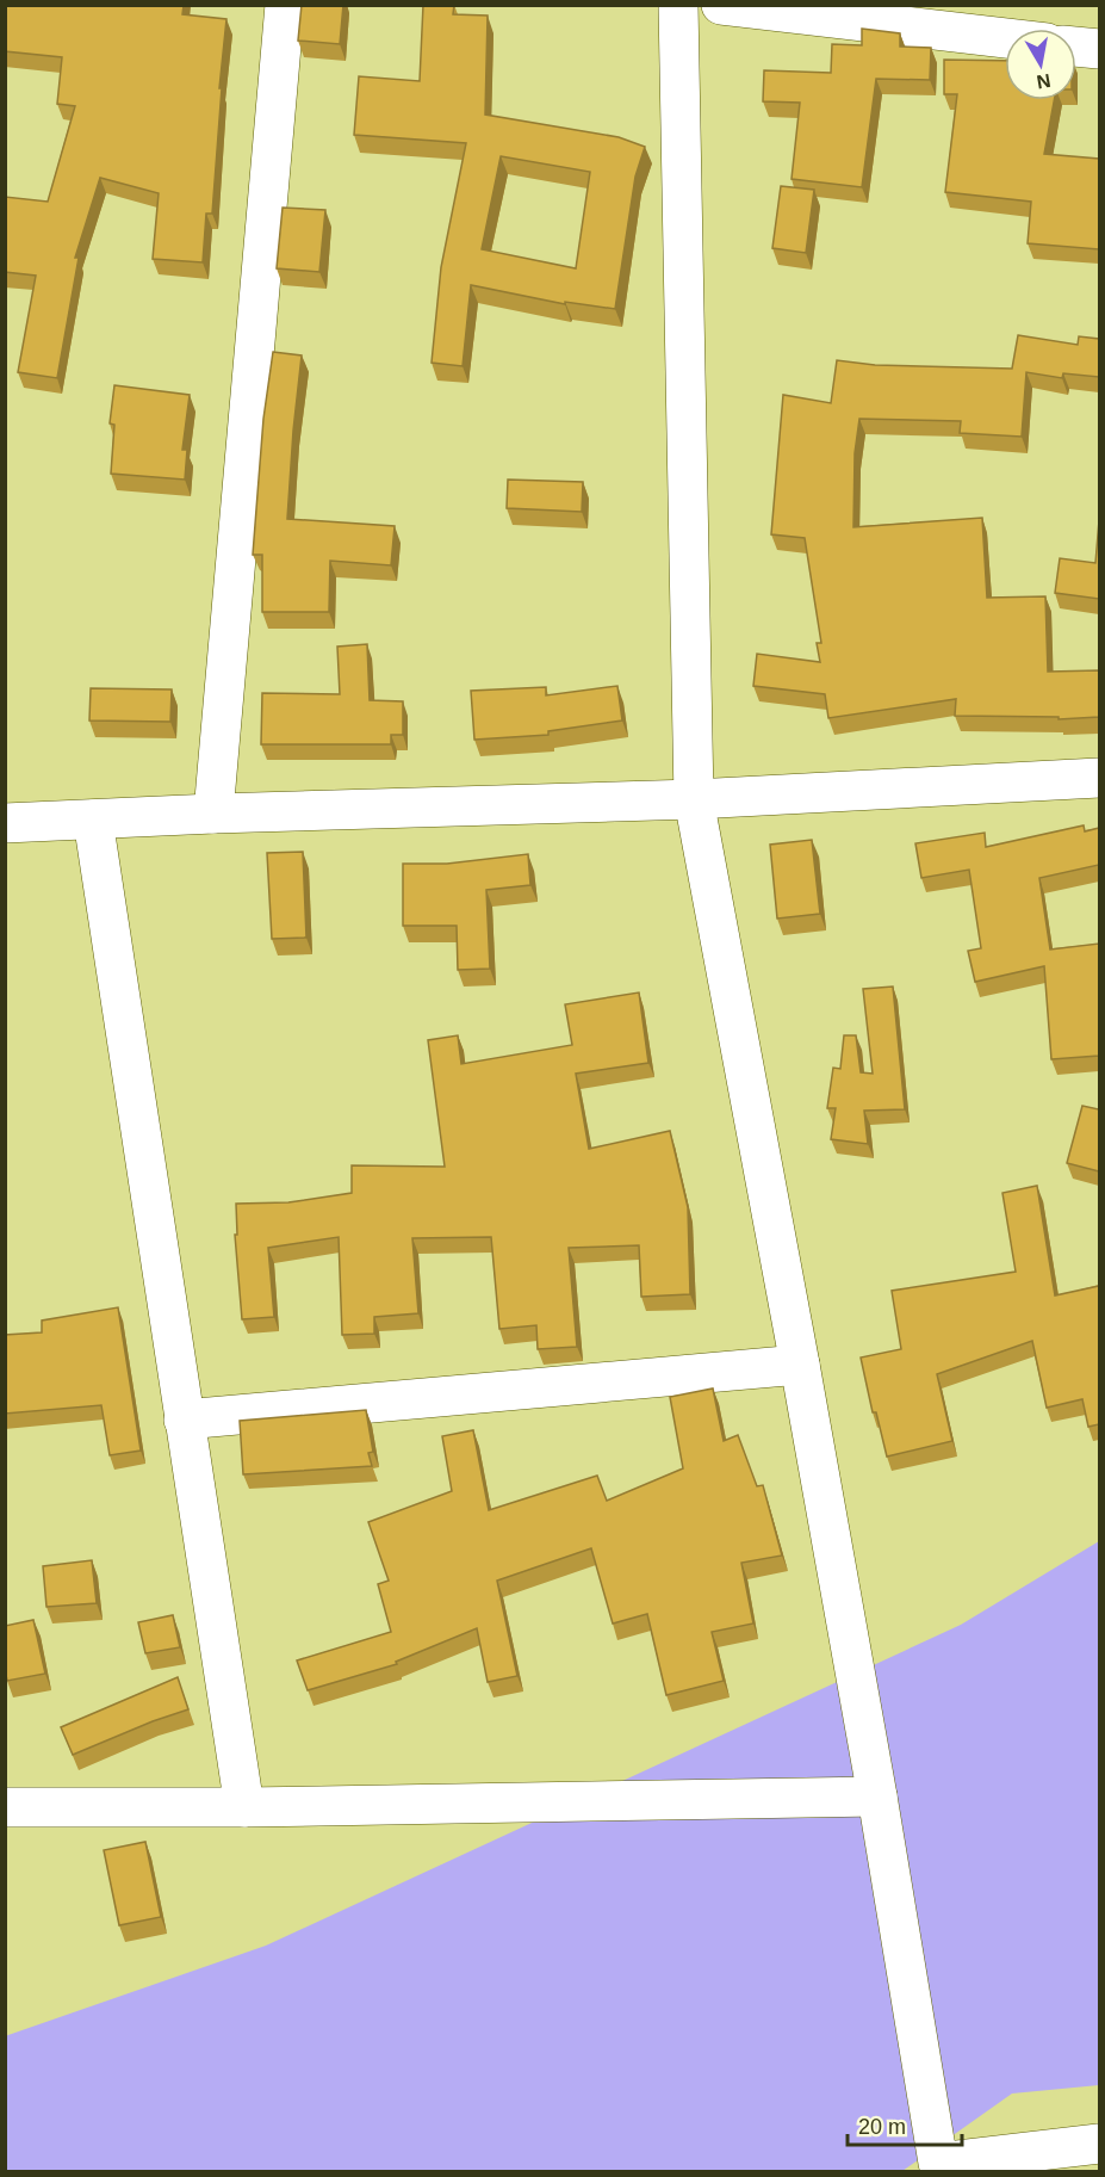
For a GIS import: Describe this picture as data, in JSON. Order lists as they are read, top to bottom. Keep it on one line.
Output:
{"scale_bar":"20 m","north":"bottom"}
